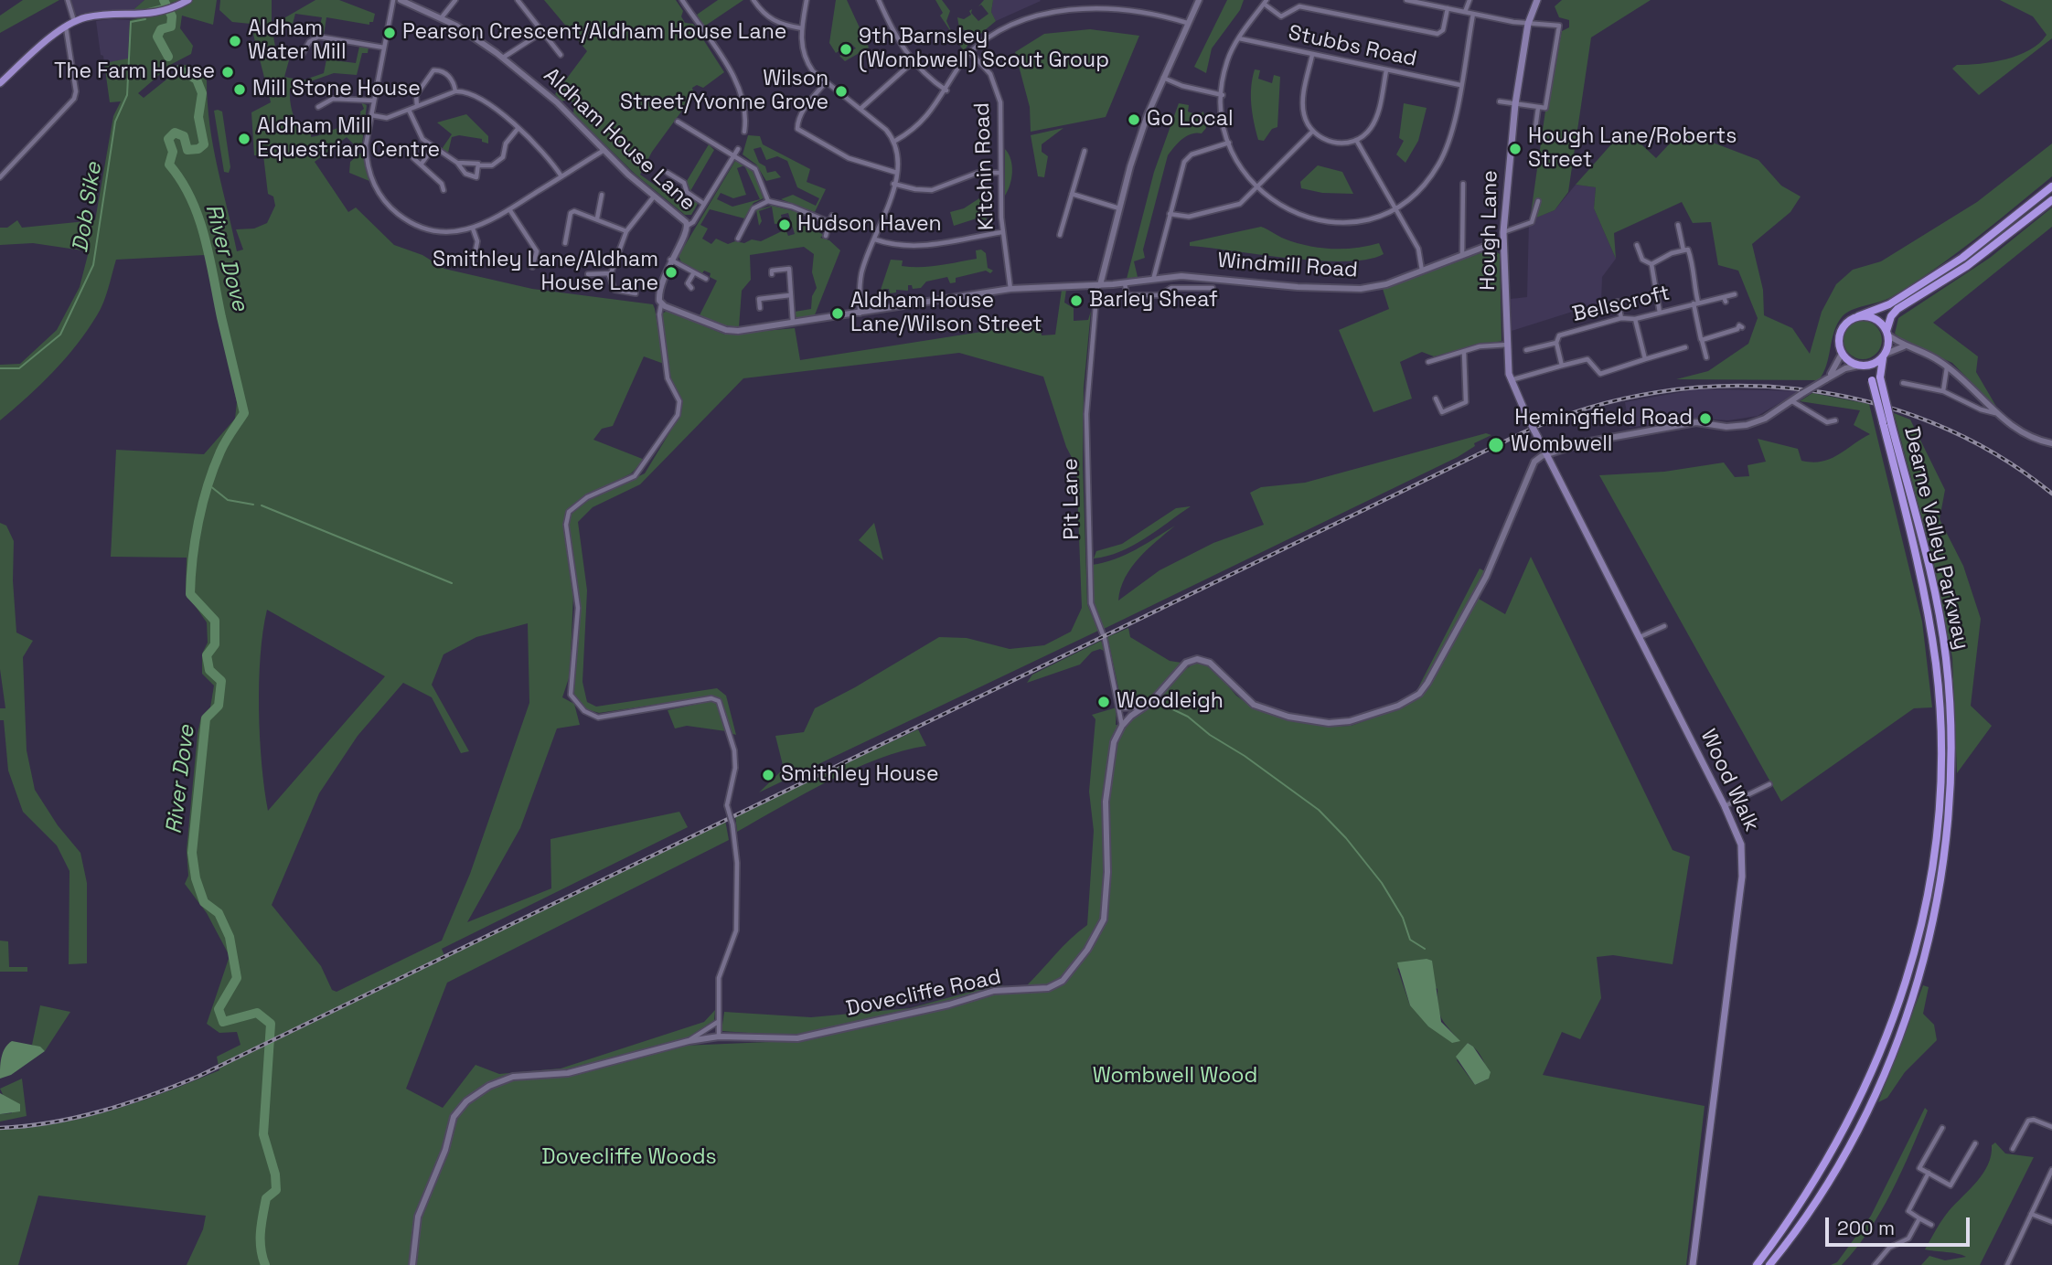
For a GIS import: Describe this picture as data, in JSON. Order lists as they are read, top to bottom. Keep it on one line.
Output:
{"streets":{"highway":["Dearne Valley Parkway"],"main road":["Hough Lane","Wood Walk"],"street":["Stubbs Road","Aldham House Lane","Kitchin Road","Windmill Road","Bellscroft","Pit Lane","Dovecliffe Road"]},"crossings":[["Hough Lane","Windmill Road"],["Hough Lane","Wood Walk"],["Hough Lane","Dovecliffe Road"],["Windmill Road","Pit Lane"],["Pit Lane","Dovecliffe Road"],["Wood Walk","Dovecliffe Road"]],"water":["Dob Sike","River Dove"],"parks":["Wombwell Wood","Dovecliffe Woods"],"places":["Pearson Crescent/Aldham House Lane","Aldham Water Mill","9th Barnsley (Wombwell) Scout Group","The Farm House","Mill Stone House","Wilson Street/Yvonne Grove","Go Local","Aldham Mill Equestrian Centre","Hough Lane/Roberts Street","Hudson Haven","Smithley Lane/Aldham House Lane","Barley Sheaf","Aldham House Lane/Wilson Street","Hemingfield Road","Wombwell","Woodleigh","Smithley House"],"scale_bar":"200 m"}
